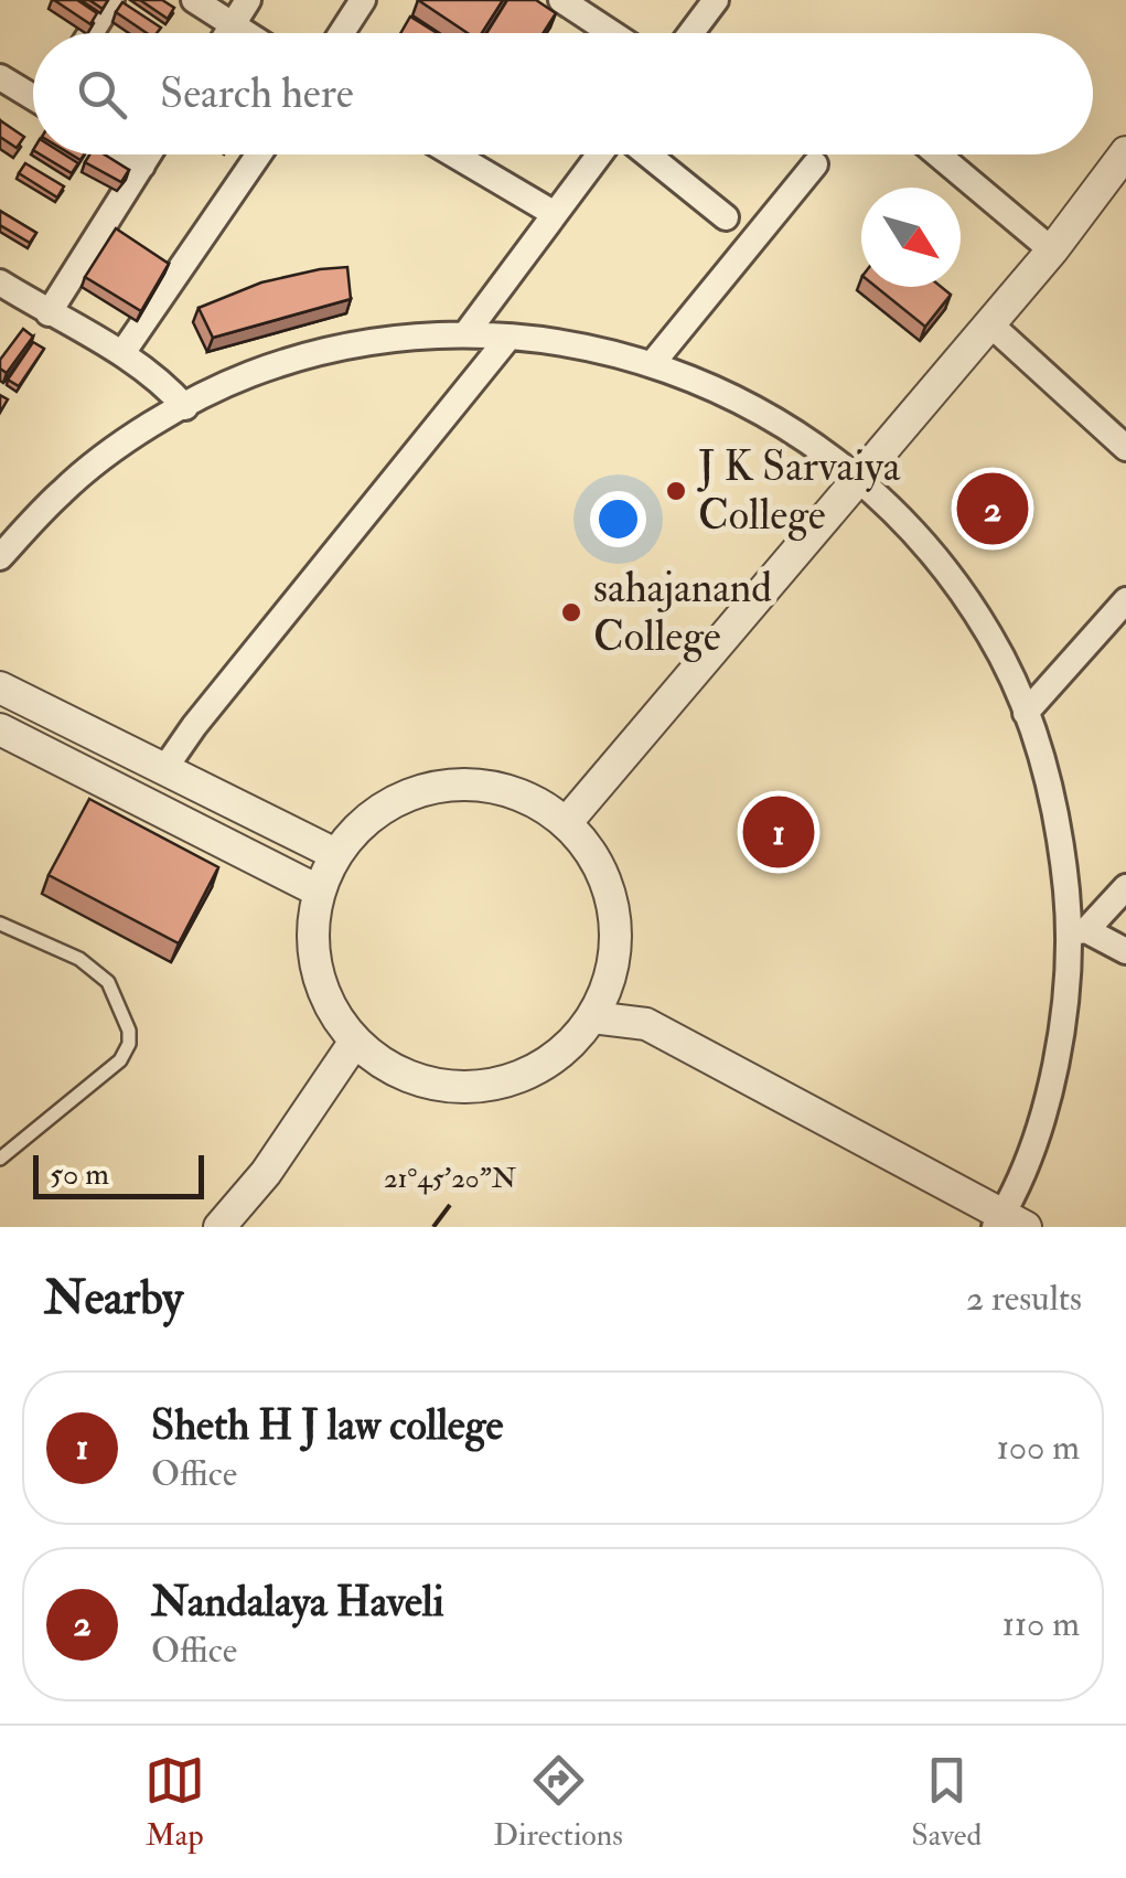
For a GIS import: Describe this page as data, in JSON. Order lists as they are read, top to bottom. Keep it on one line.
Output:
{"places":["J K Sarvaiya College","sahajanand College"],"scale_bar":"50 m","north":"bottom right","page":{"search":"Search here","pins":["2","1"],"scale":"50 m","heading":["Nearby","2 results"],"list":[{"mark":"1","name":"Sheth H J law college","note":"Office","value":"100 m"},{"mark":"2","name":"Nandalaya Haveli","note":"Office","value":"110 m"}],"nav":["Map","Directions","Saved"]},"coordinates":["21°45'20\"N"]}
